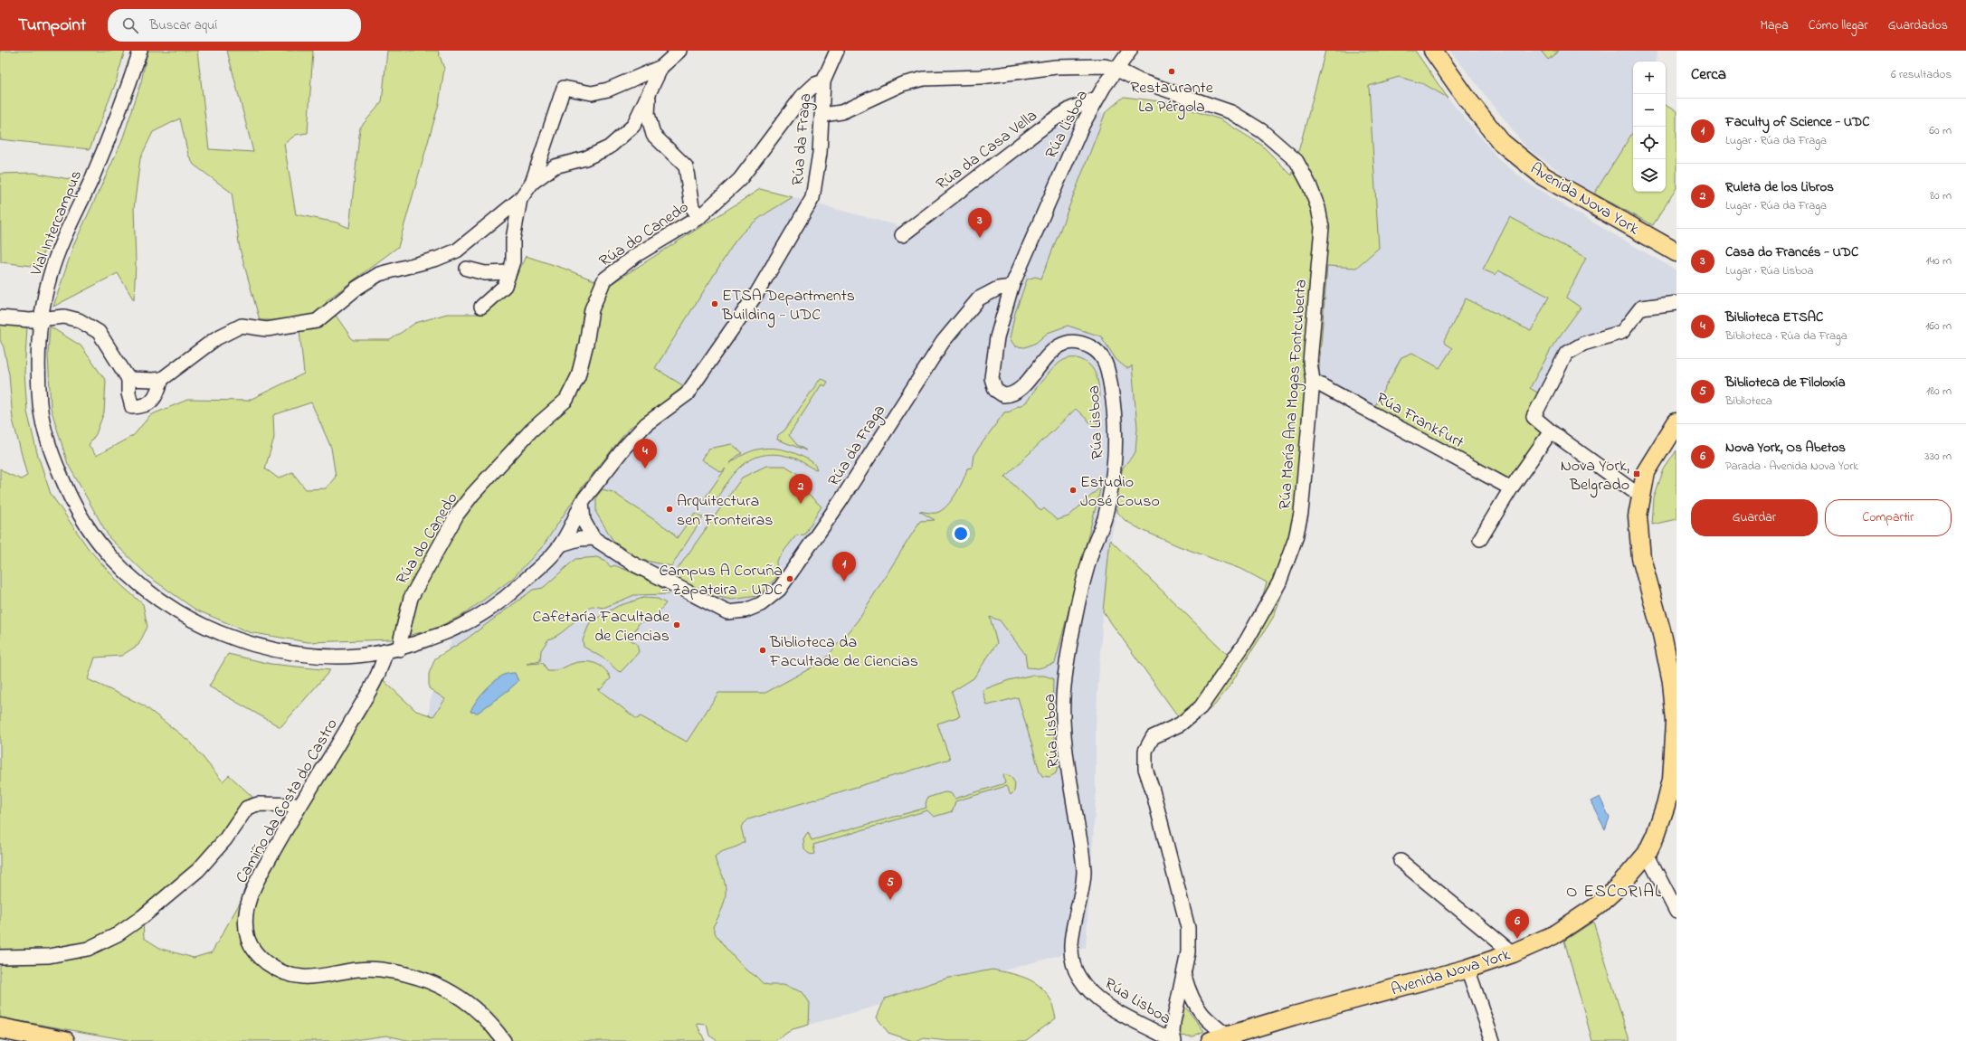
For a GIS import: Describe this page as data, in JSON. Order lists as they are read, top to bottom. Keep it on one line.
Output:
{"streets":{"main road":["Avenida Nova York"],"street":["Rúa Lisboa","Rúa da Fraga","Rúa da Casa Vella","Vial Intercampus","Rúa do Canedo","Rúa María Ana Mogas Fontcuberta","Rúa Frankfurt","Camiño da Costa do Castro"]},"crossings":[["Rúa Lisboa","Rúa da Fraga"],["Rúa Lisboa","Rúa da Casa Vella"],["Rúa Lisboa","Rúa María Ana Mogas Fontcuberta"],["Rúa da Fraga","Vial Intercampus"],["Rúa da Fraga","Rúa do Canedo"],["Rúa da Fraga","Rúa María Ana Mogas Fontcuberta"],["Avenida Nova York","Rúa María Ana Mogas Fontcuberta"],["Vial Intercampus","Rúa do Canedo"],["Vial Intercampus","Camiño da Costa do Castro"],["Rúa María Ana Mogas Fontcuberta","Rúa Frankfurt"]],"districts":["O ESCORIAL"],"places":{"other":["Restaurante La Pérgola","ETSA Departments Building - UDC","Estudio José Couso","Arquitectura sen Fronteiras","Campus A Coruña - Zapateira - UDC","Cafetaría Facultade de Ciencias","Biblioteca da Facultade de Ciencias"],"transit":["Nova York, Belgrado"]},"page":{"header":"Turnpoint","search":"Buscar aquí","nav":["Mapa","Cómo llegar","Guardados"],"heading":["Cerca","6 resultados"],"map_buttons":["+","−"],"list":[{"mark":"1","name":"Faculty of Science - UDC","note":"Lugar · Rúa da Fraga","value":"60 m"},{"mark":"2","name":"Ruleta de los Libros","note":"Lugar · Rúa da Fraga","value":"80 m"},{"mark":"3","name":"Casa do Francés - UDC","note":"Lugar · Rúa Lisboa","value":"140 m"},{"mark":"4","name":"Biblioteca ETSAC","note":"Biblioteca · Rúa da Fraga","value":"160 m"},{"mark":"5","name":"Biblioteca de Filoloxía","note":"Biblioteca","value":"180 m"},{"mark":"6","name":"Nova York, Os Abetos","note":"Parada · Avenida Nova York","value":"330 m"}],"pins":["3","4","2","1","5","6"],"buttons":["Guardar","Compartir"]}}
